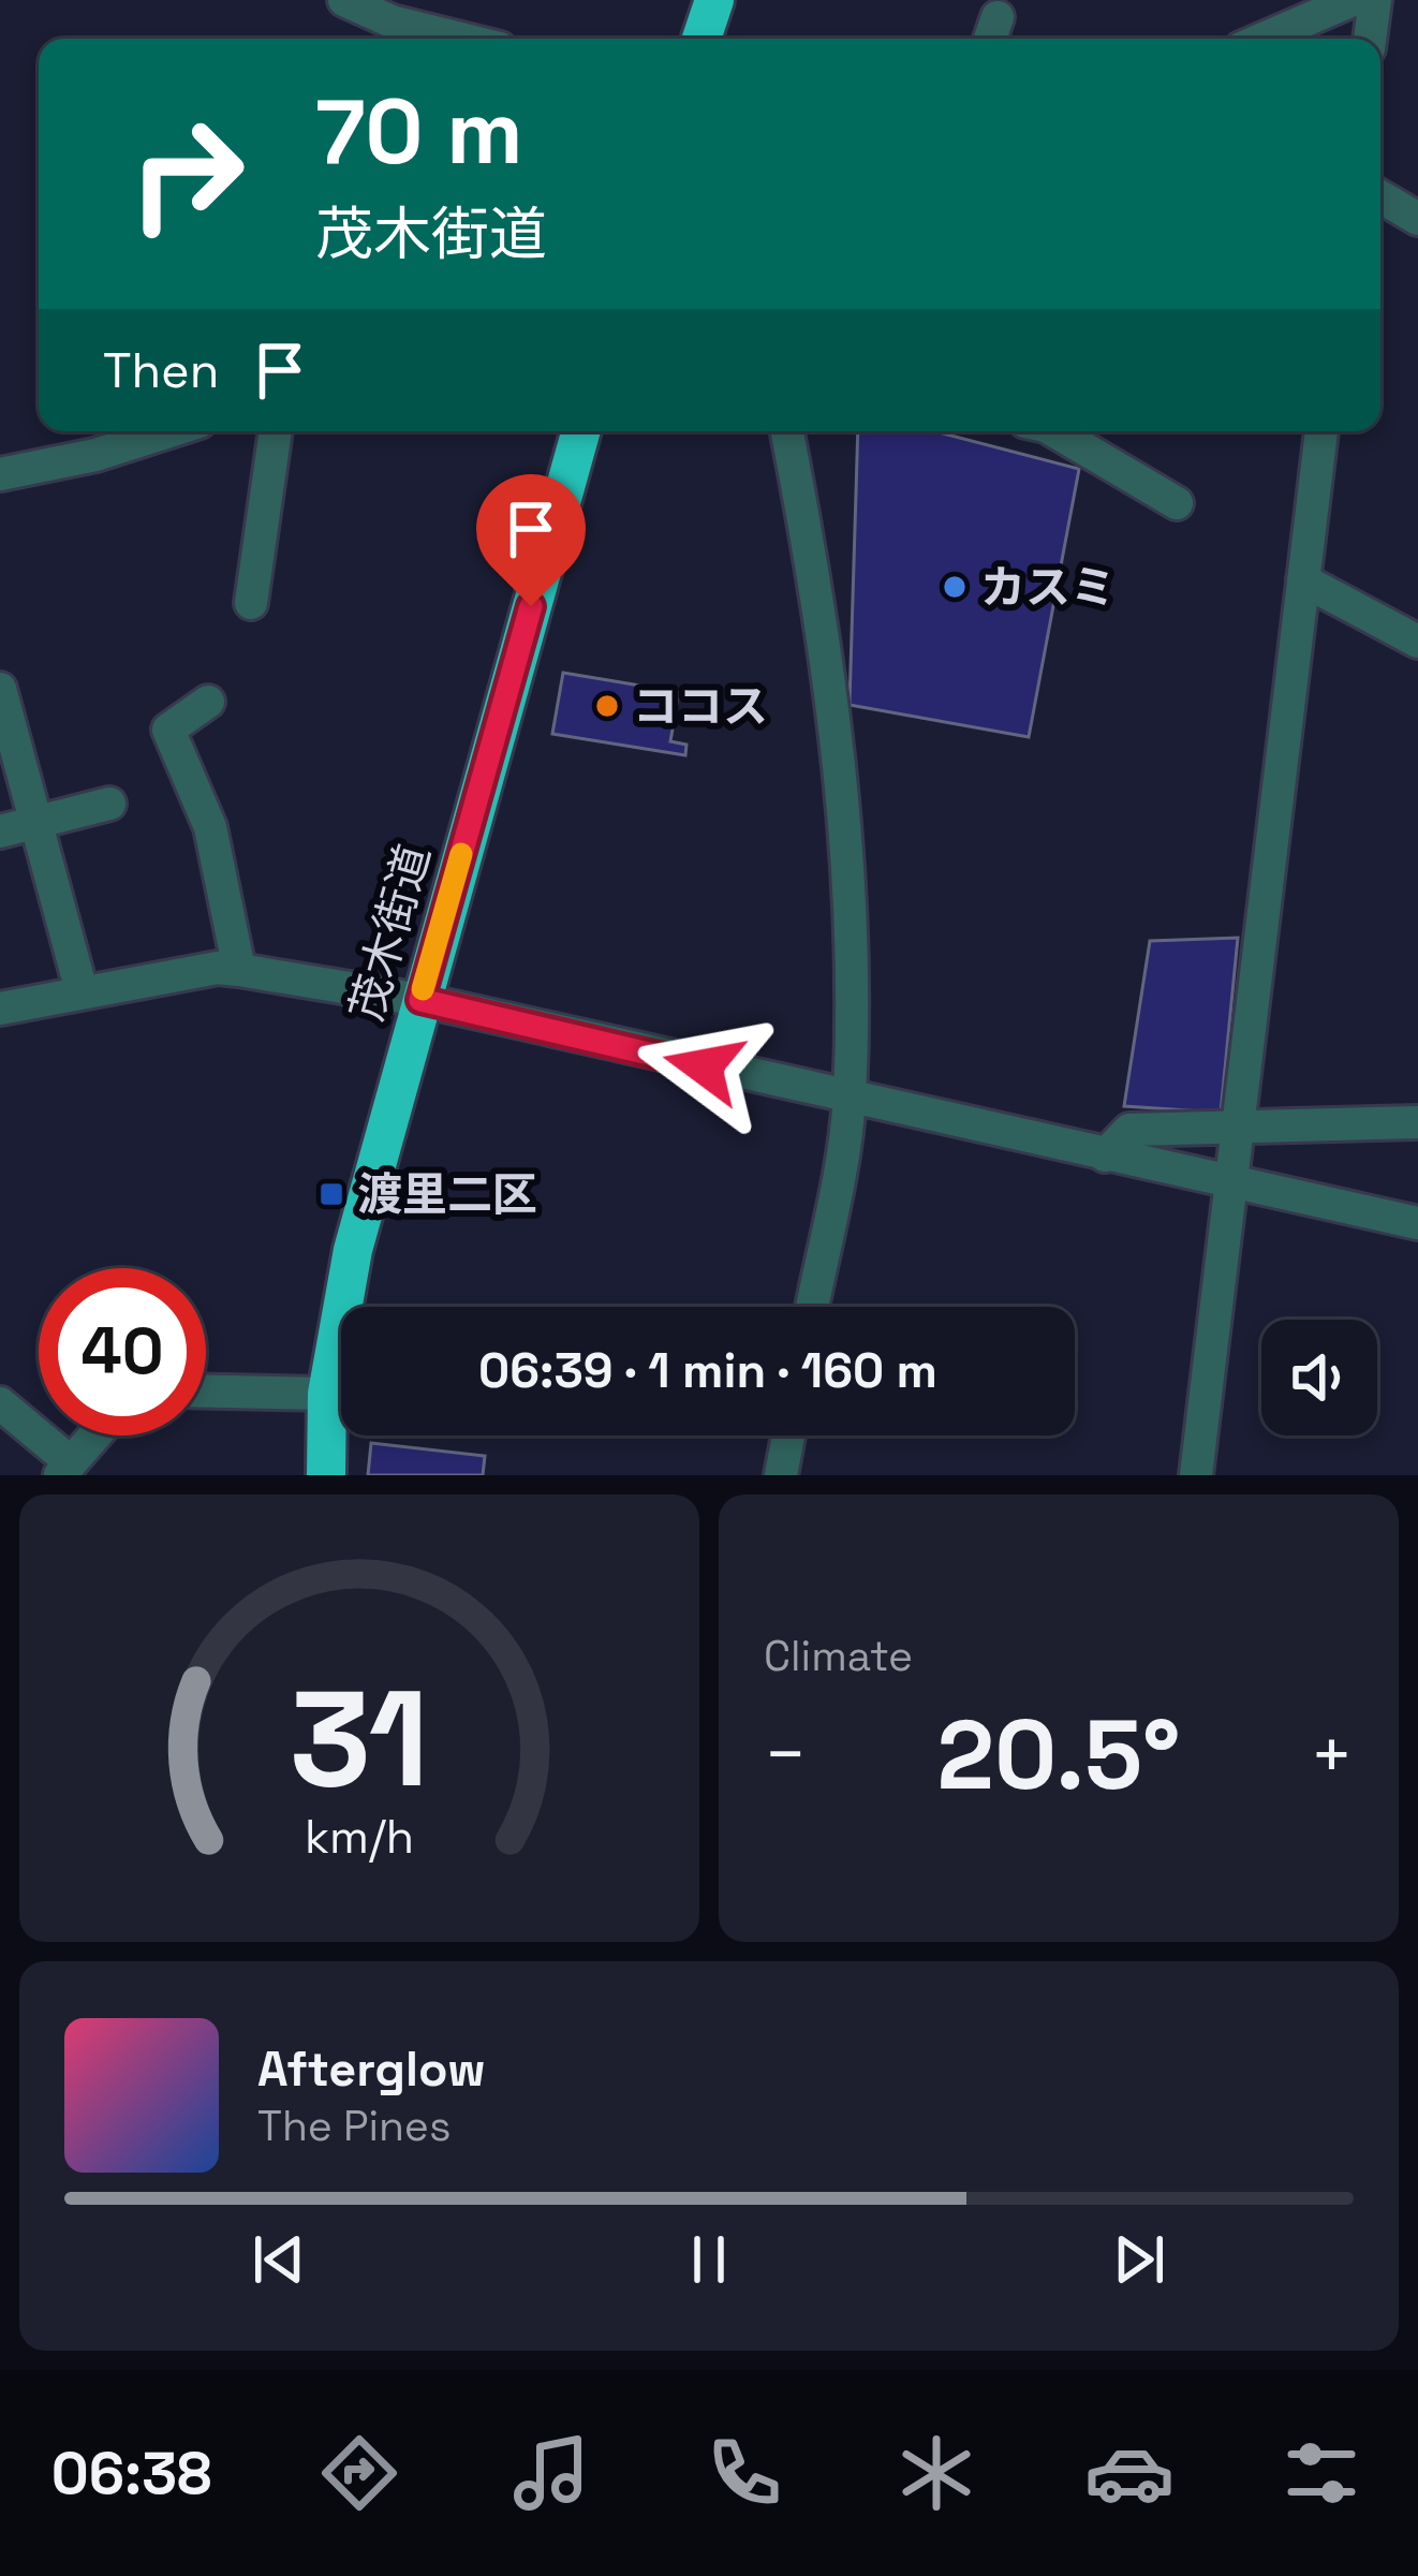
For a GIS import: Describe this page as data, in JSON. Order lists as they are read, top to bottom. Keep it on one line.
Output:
{"streets":{"highway":["茂木街道"]},"places":{"other":["カスミ","ココス"],"transit":["渡里二区"]},"page":{"turn":["70 m","茂木街道"],"then":"Then","limit":"40","trip":"06:39 · 1 min · 160 m","tile":"Climate","heat":["−","20.5°","+"],"song":["Afterglow","The Pines"],"tabs":"06:38","gauge":["31","km/h"]}}
